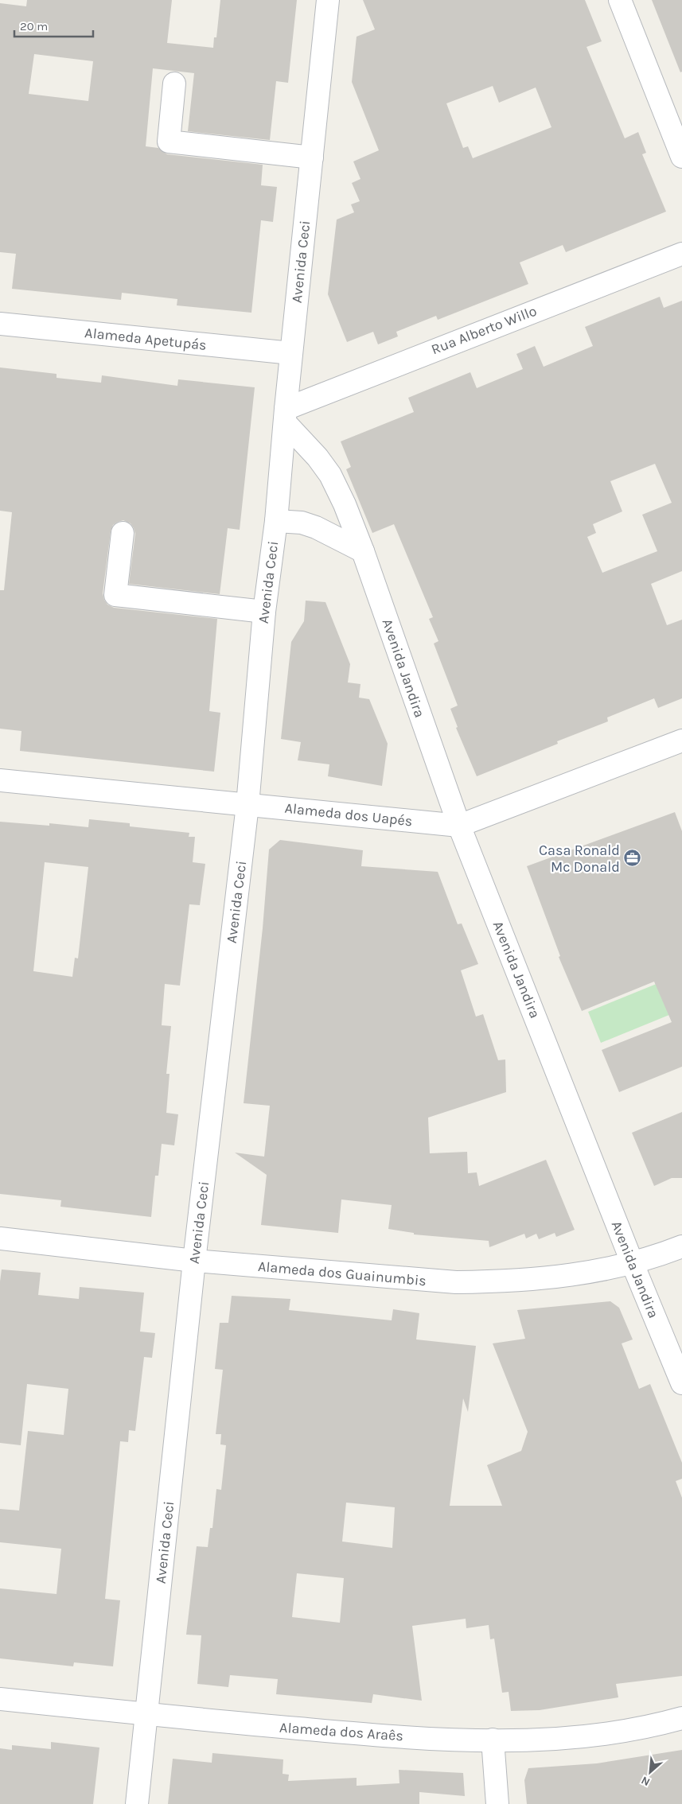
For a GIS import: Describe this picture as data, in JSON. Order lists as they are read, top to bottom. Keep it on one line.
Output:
{"streets":{"street":["Avenida Ceci","Rua Alberto Willo","Alameda Apetupás","Avenida Jandira","Alameda dos Uapés","Alameda dos Guainumbis","Alameda dos Araês"]},"crossings":[["Avenida Ceci","Rua Alberto Willo"],["Avenida Ceci","Alameda Apetupás"],["Avenida Ceci","Avenida Jandira"],["Avenida Ceci","Alameda dos Uapés"],["Avenida Ceci","Alameda dos Guainumbis"],["Avenida Ceci","Alameda dos Araês"],["Rua Alberto Willo","Avenida Jandira"],["Avenida Jandira","Alameda dos Uapés"],["Avenida Jandira","Alameda dos Guainumbis"]],"places":{"office":["Casa Ronald Mc Donald"]},"scale_bar":"20 m","north":"bottom left"}
